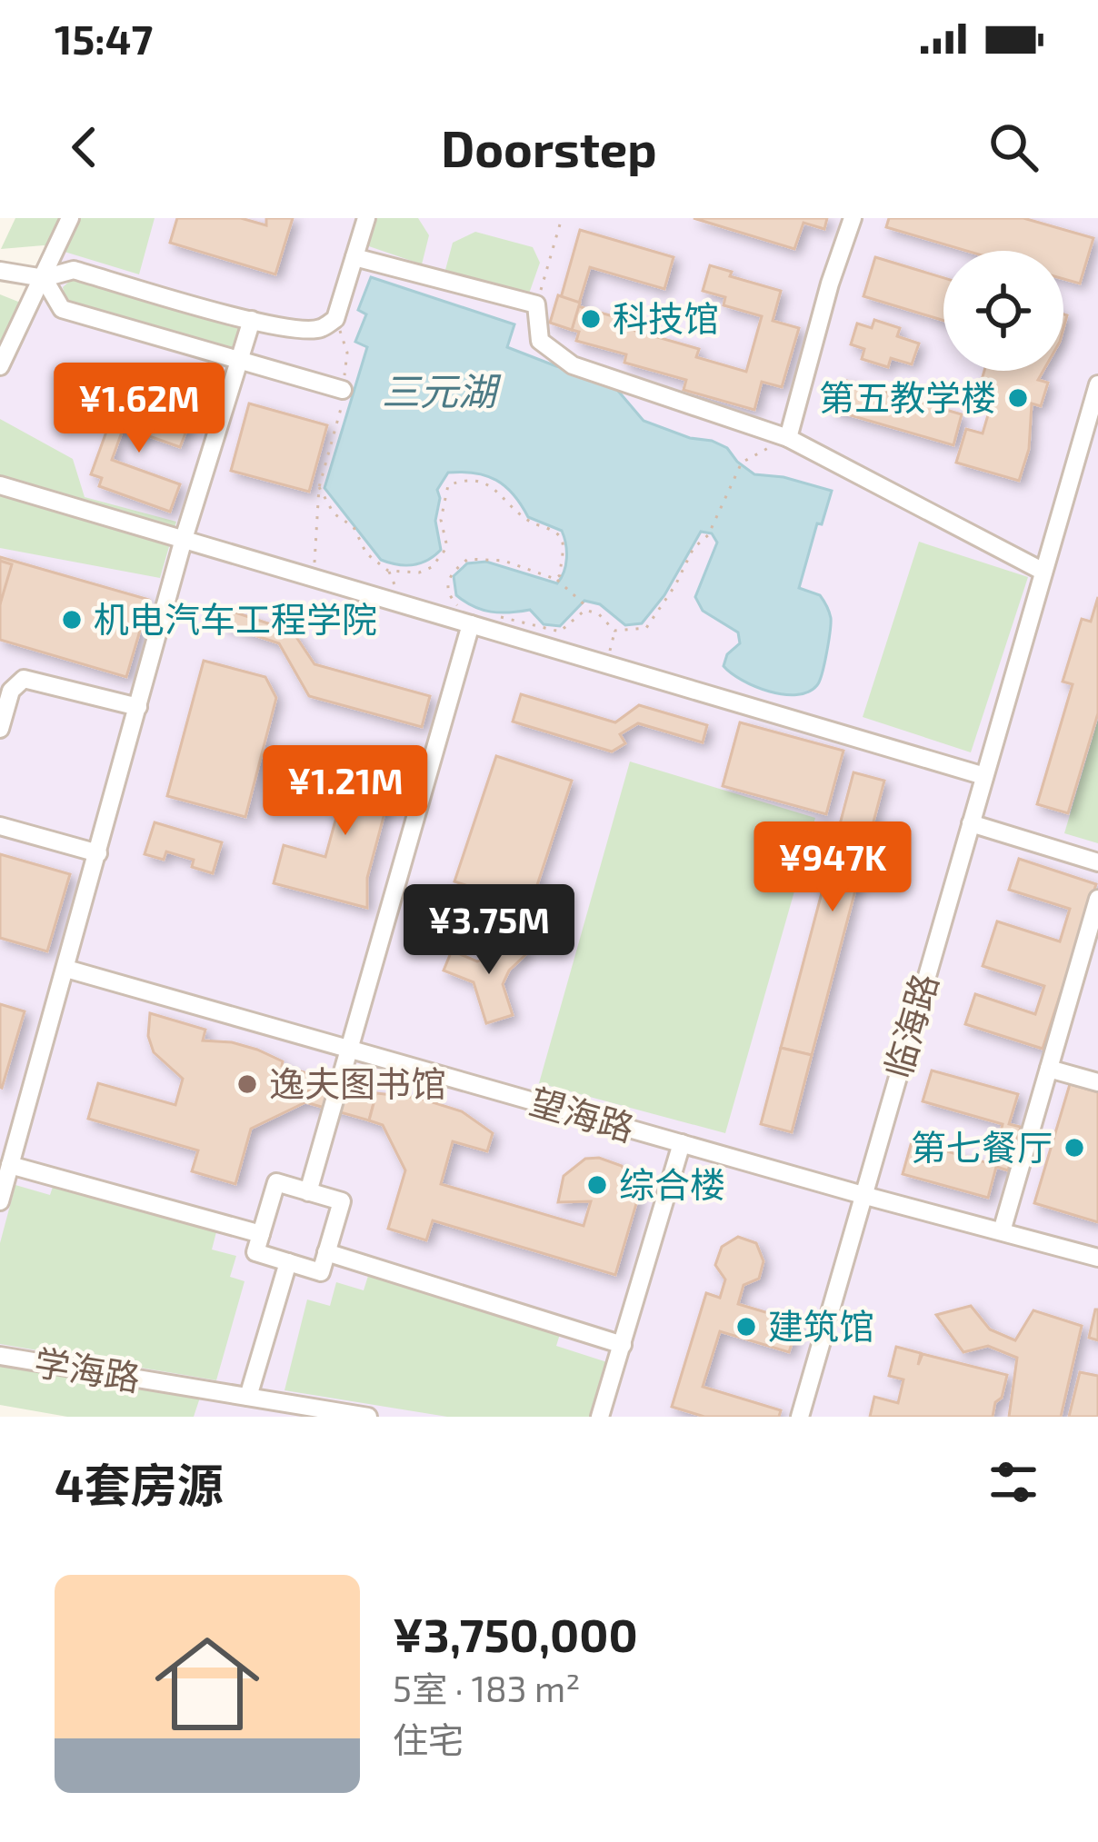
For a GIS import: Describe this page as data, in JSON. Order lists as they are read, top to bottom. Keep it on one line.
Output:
{"streets":{"street":["临海路","望海路","学海路"]},"crossings":[["临海路","望海路"]],"water":["三元湖"],"places":["科技馆","第五教学楼","机电汽车工程学院","逸夫图书馆","第七餐厅","综合楼","建筑馆"],"page":{"status":"15:47","header":"Doorstep","price":["¥1.62M","¥1.21M","¥947K","¥3.75M"],"heading":"4套房源","list":[{"name":"¥3,750,000","note":"5室 · 183 m² · 住宅"}]}}
